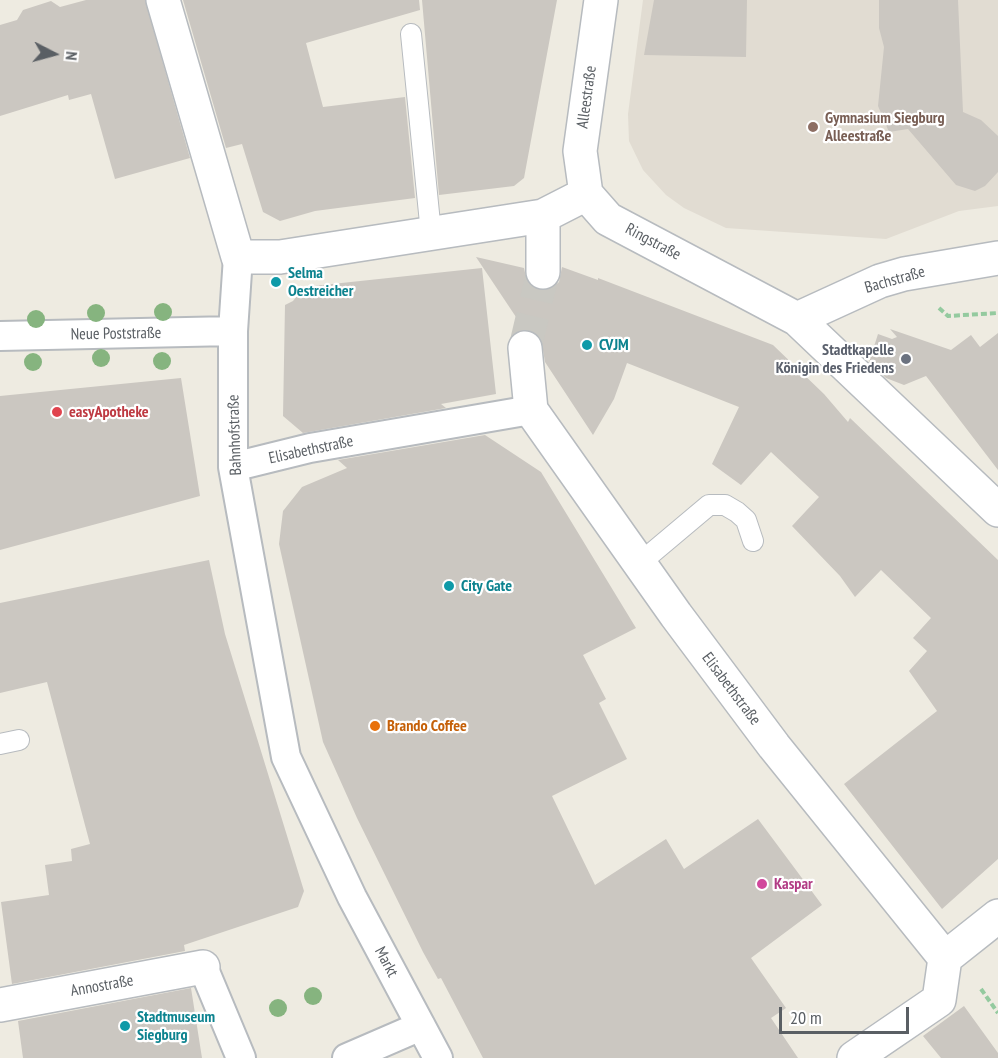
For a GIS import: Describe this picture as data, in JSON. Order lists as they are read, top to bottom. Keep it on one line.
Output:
{"streets":{"street":["Alleestraße","Ringstraße","Bachstraße","Neue Poststraße","Bahnhofstraße","Elisabethstraße","Markt","Annostraße"]},"crossings":[["Alleestraße","Ringstraße"],["Ringstraße","Bachstraße"],["Neue Poststraße","Bahnhofstraße"],["Bahnhofstraße","Elisabethstraße"],["Bahnhofstraße","Markt"]],"places":["Gymnasium Siegburg Alleestraße","Selma Oestreicher","CVJM","Stadtkapelle Königin des Friedens","easyApotheke","City Gate","Brando Coffee","Kaspar","Stadtmuseum Siegburg"],"scale_bar":"20 m","north":"right"}
